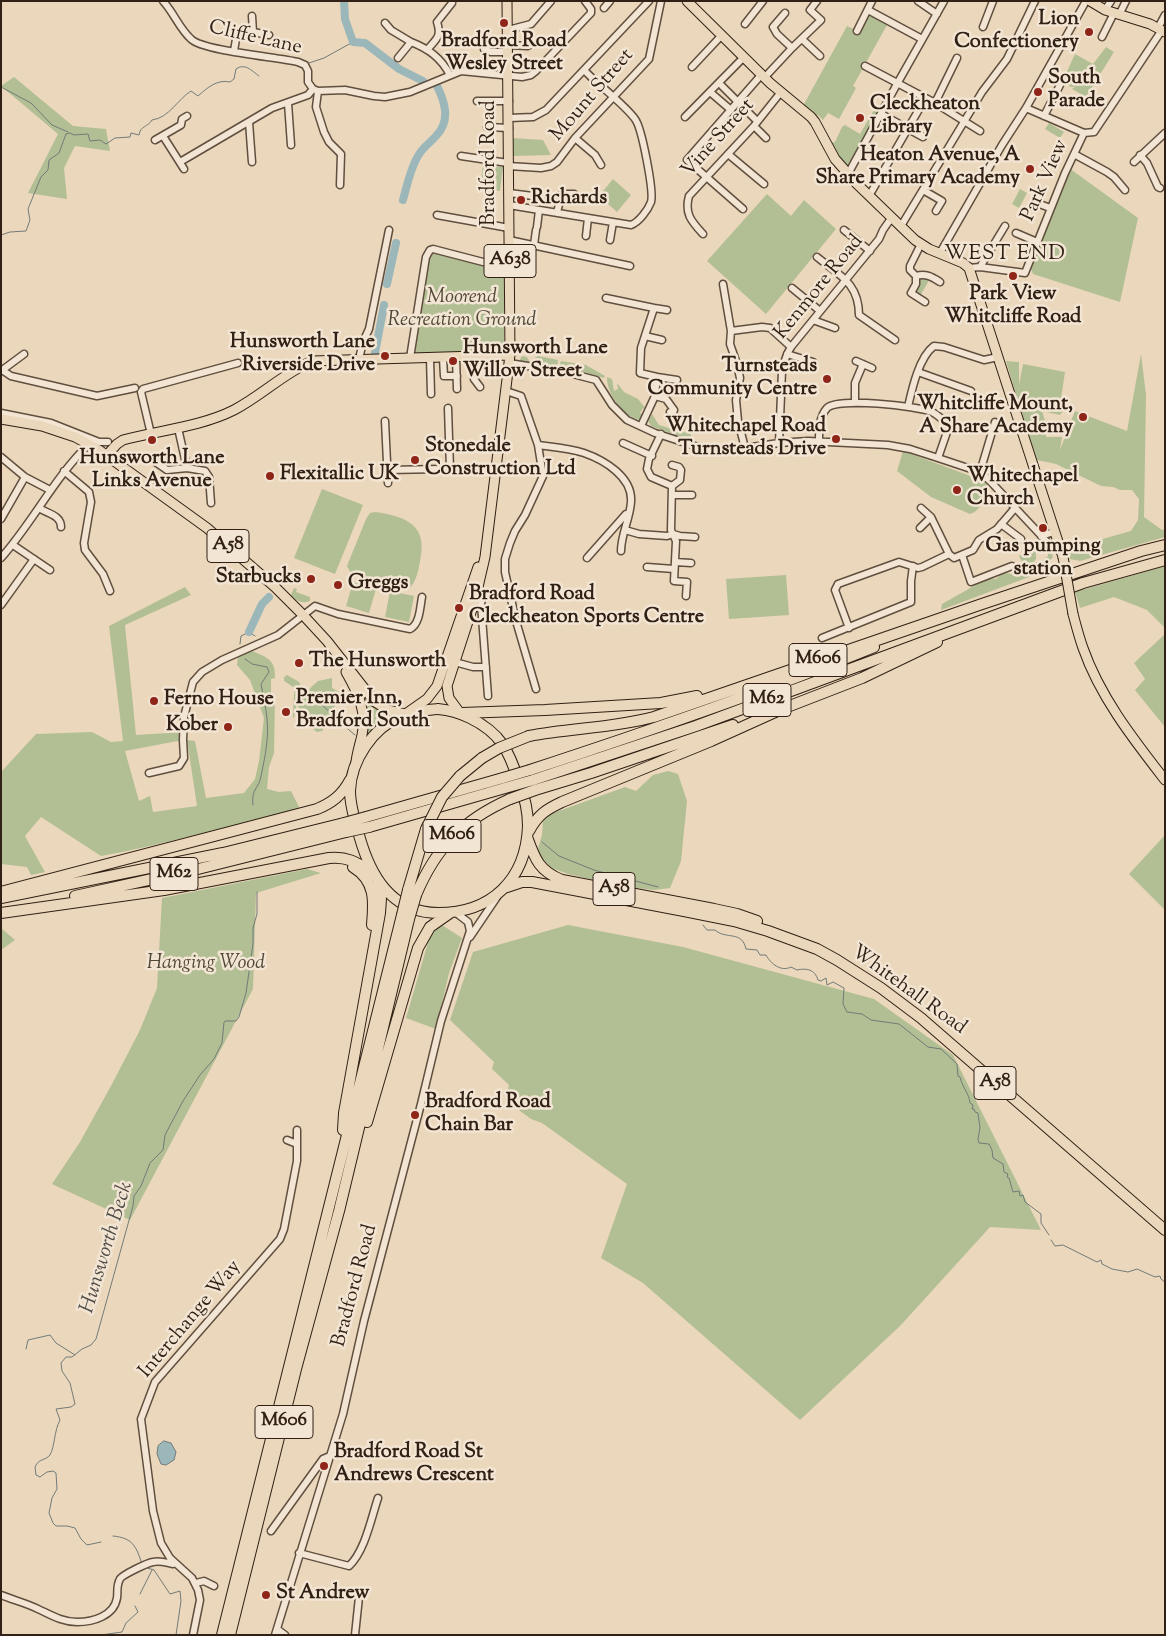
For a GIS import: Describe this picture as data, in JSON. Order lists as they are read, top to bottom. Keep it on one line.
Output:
{"streets":{"highway":["A58","M606","M62","Whitehall Road"],"main road":["Bradford Road","A638"],"street":["Cliffe Lane","Mount Street","Vine Street","Park View","Kenmore Road","Interchange Way"]},"crossings":[["Mount Street","Bradford Road"],["Bradford Road","A58"],["Bradford Road","M606"],["Bradford Road","Whitehall Road"],["A58","Whitehall Road"],["M606","M62"]],"districts":["WEST END"],"water":["Hunsworth Beck"],"parks":["Moorend Recreation Ground","Hanging Wood"],"places":["Bradford Road Wesley Street","Lion Confectionery","South Parade","Cleckheaton Library","Heaton Avenue, A Share Primary Academy","Richards","Park View Whitcliffe Road","Hunsworth Lane Riverside Drive","Hunsworth Lane Willow Street","Turnsteads Community Centre","Whitcliffe Mount, A Share Academy","Whitechapel Road Turnsteads Drive","Hunsworth Lane Links Avenue","Stonedale Construction Ltd","Flexitallic UK","Whitechapel Church","Gas pumping station","Starbucks","Greggs","Bradford Road Cleckheaton Sports Centre","The Hunsworth","Ferno House","Premier Inn, Bradford South","Kober","Bradford Road Chain Bar","Bradford Road St Andrews Crescent","St Andrew"]}
